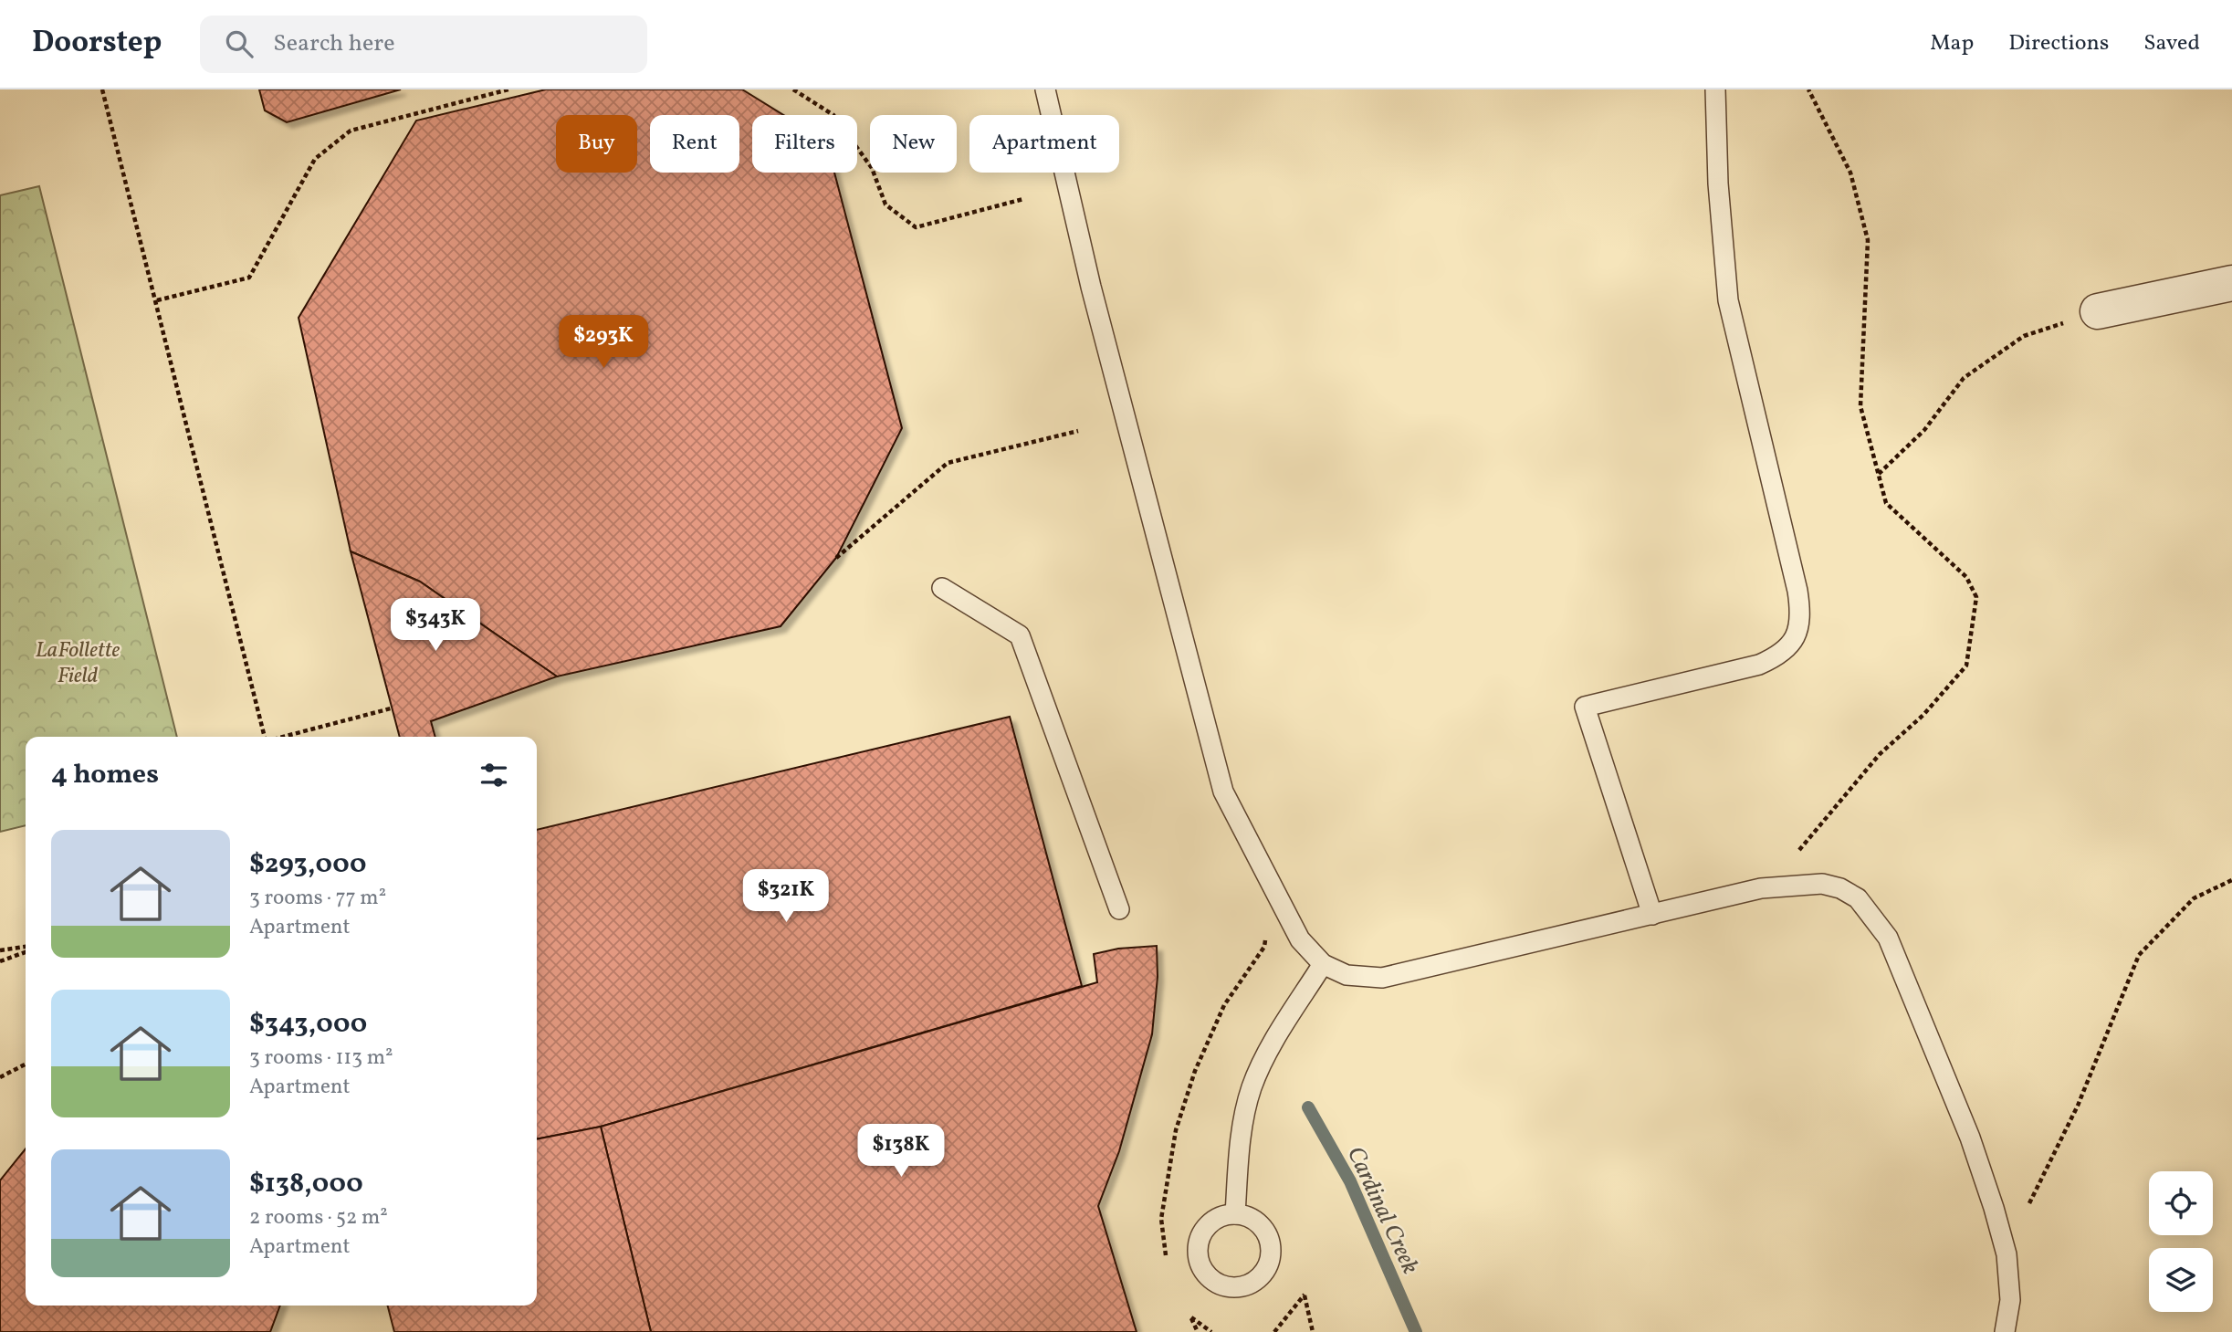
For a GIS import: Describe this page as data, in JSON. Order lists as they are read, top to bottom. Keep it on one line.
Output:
{"water":["Cardinal Creek"],"parks":["LaFollette Field"],"page":{"header":"Doorstep","search":"Search here","nav":["Map","Directions","Saved"],"chip":["Buy","Rent","Filters","New","Apartment"],"price":["$293K","$343K","$321K","$138K"],"heading":"4 homes","list":[{"name":"$293,000","note":"3 rooms · 77 m² · Apartment"},{"name":"$343,000","note":"3 rooms · 113 m² · Apartment"},{"name":"$138,000","note":"2 rooms · 52 m² · Apartment"}]}}
